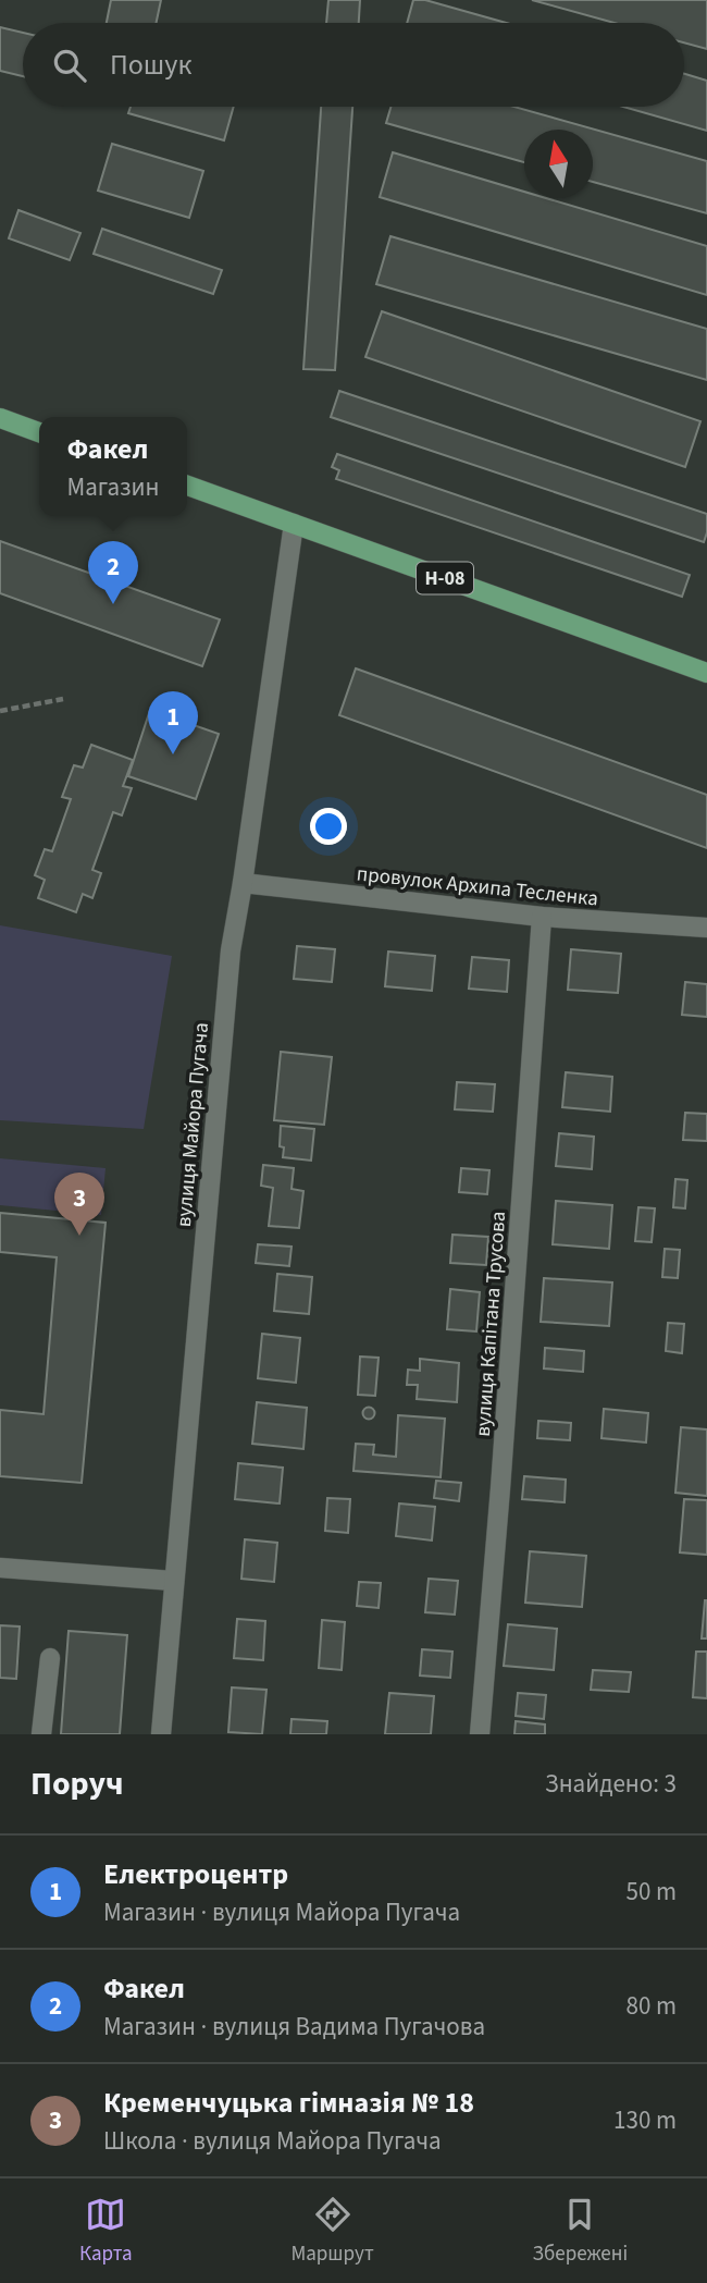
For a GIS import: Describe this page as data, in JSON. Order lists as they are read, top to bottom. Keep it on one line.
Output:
{"streets":{"main road":["Н-08"],"street":["провулок Архипа Тесленка","вулиця Майора Пугача","вулиця Капітана Трусова"]},"crossings":[["Н-08","вулиця Майора Пугача"],["провулок Архипа Тесленка","вулиця Майора Пугача"],["провулок Архипа Тесленка","вулиця Капітана Трусова"]],"north":"top","page":{"search":"Пошук","popup":["Факел","Магазин"],"pins":["2","1","3"],"heading":["Поруч","Знайдено: 3"],"list":[{"mark":"1","name":"Електроцентр","note":"Магазин · вулиця Майора Пугача","value":"50 m"},{"mark":"2","name":"Факел","note":"Магазин · вулиця Вадима Пугачова","value":"80 m"},{"mark":"3","name":"Кременчуцька гімназія № 18","note":"Школа · вулиця Майора Пугача","value":"130 m"}],"nav":["Карта","Маршрут","Збережені"]}}
